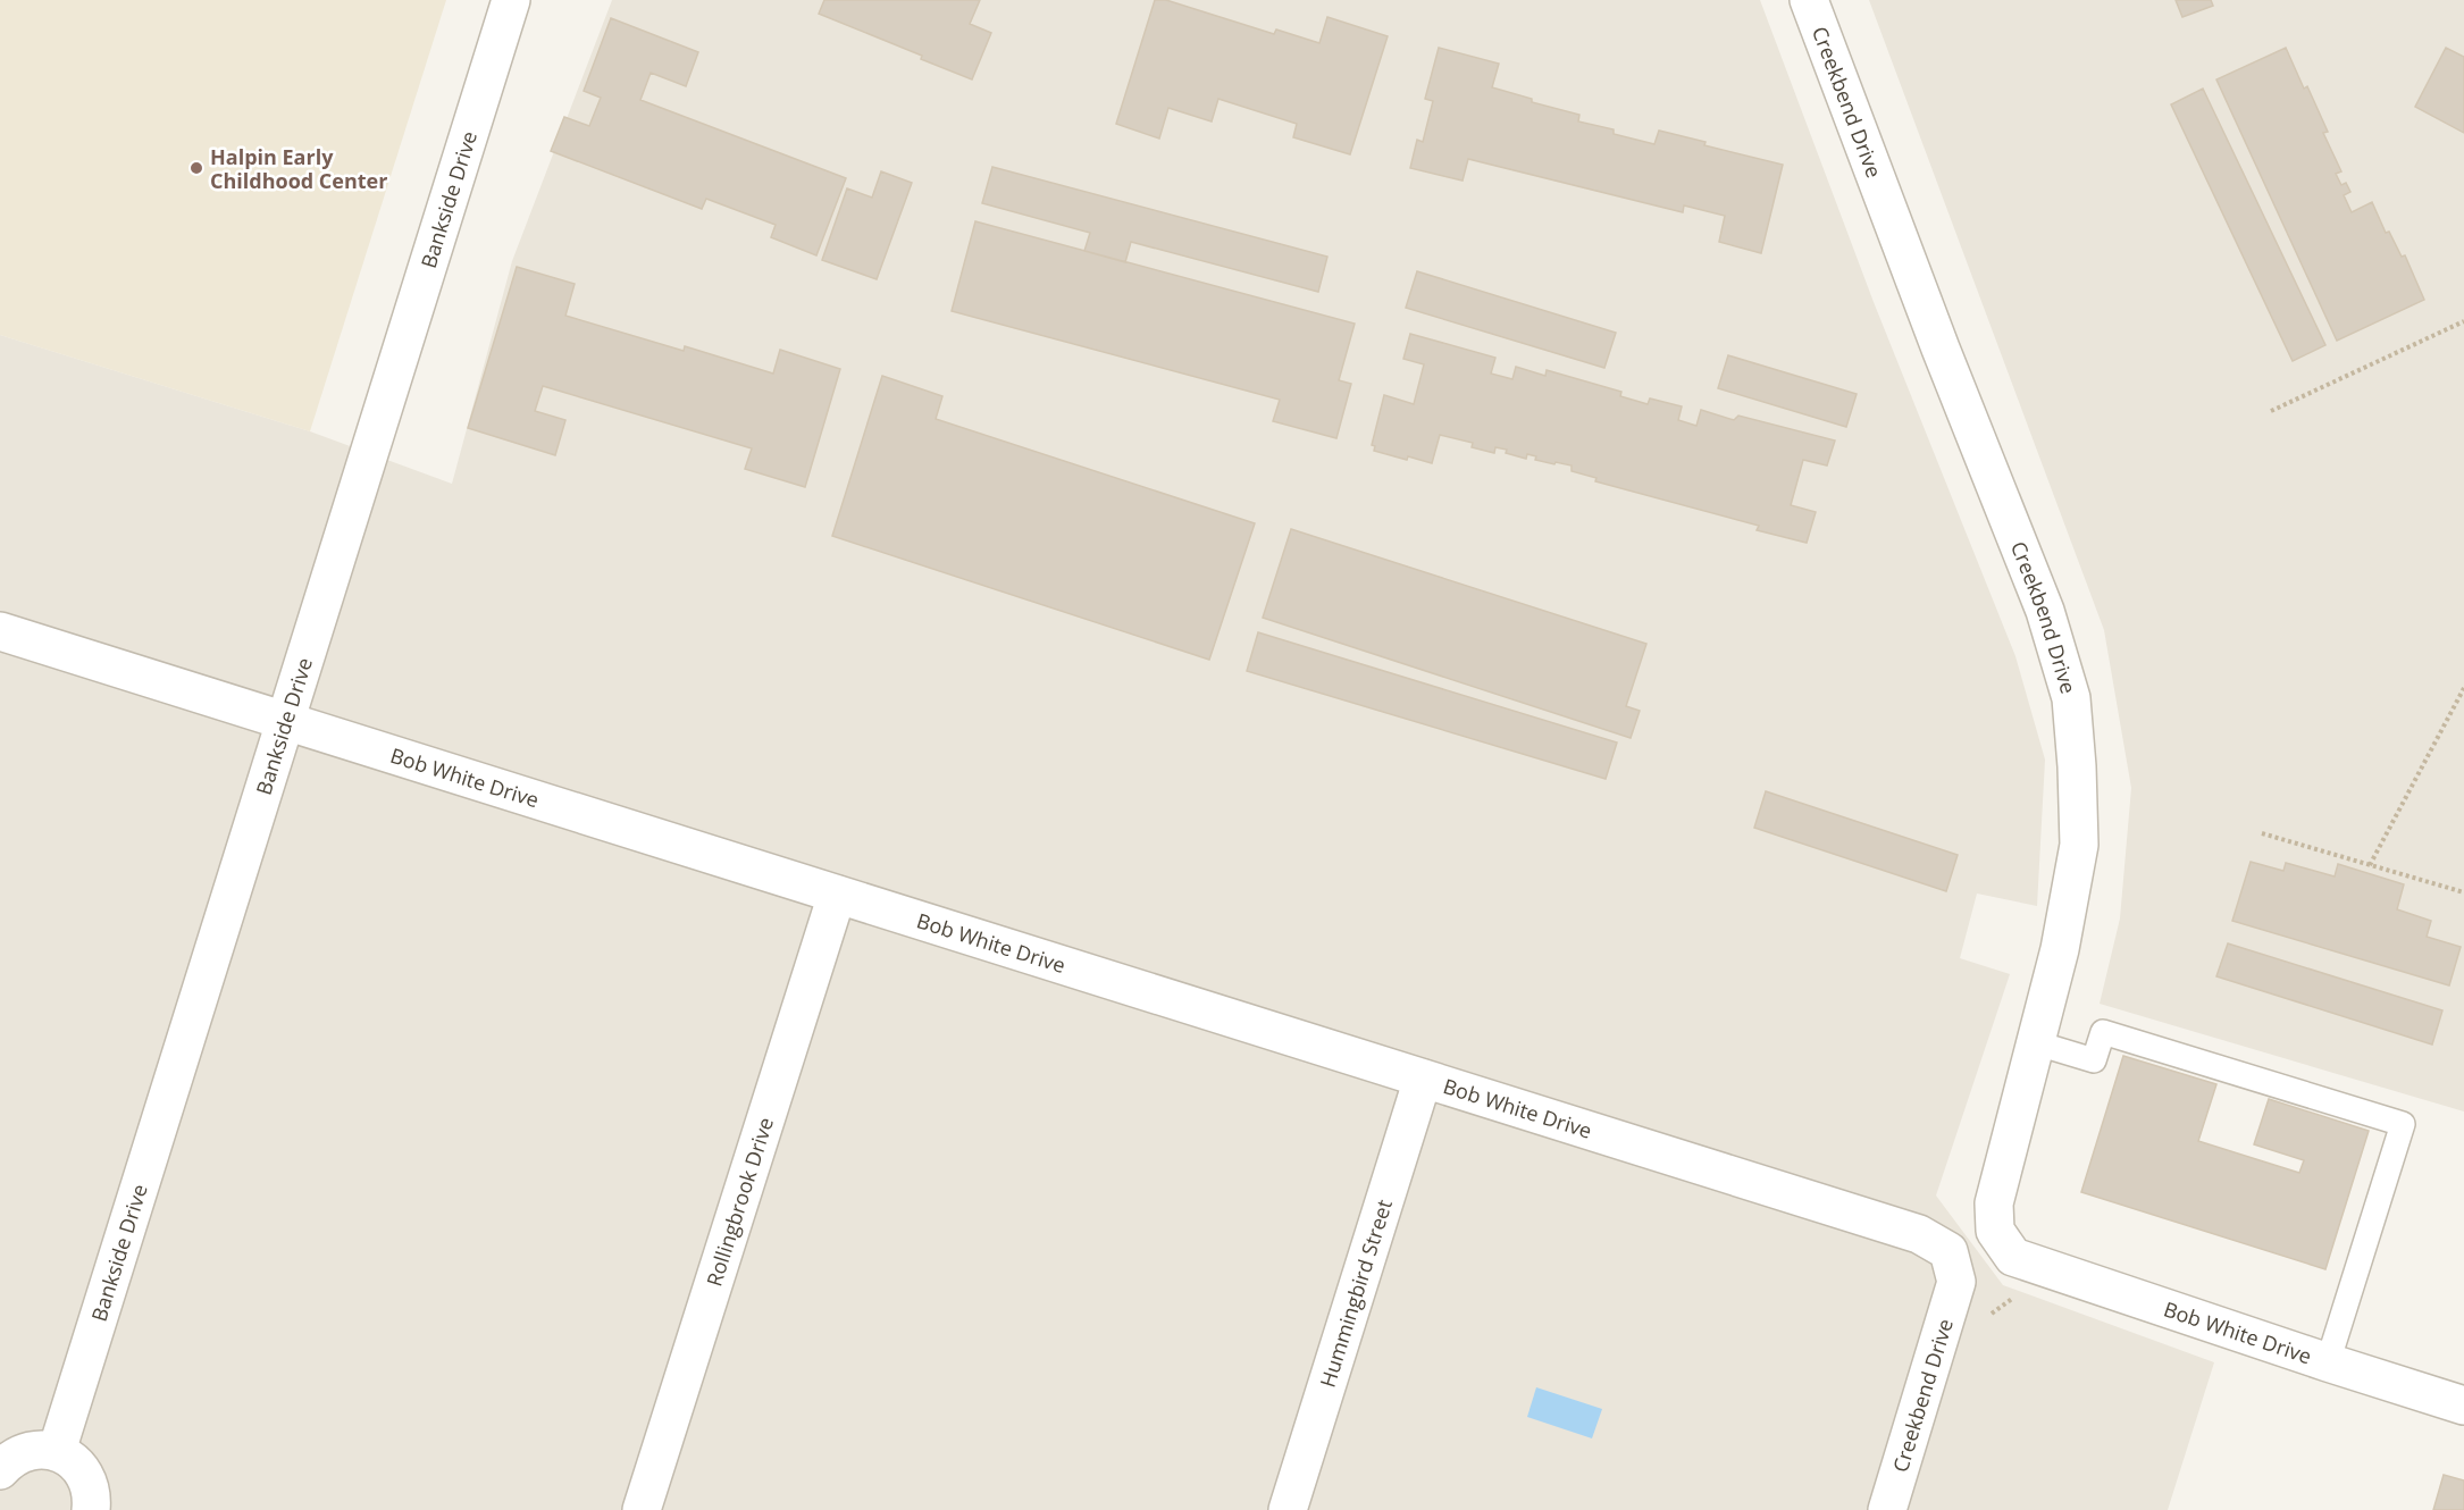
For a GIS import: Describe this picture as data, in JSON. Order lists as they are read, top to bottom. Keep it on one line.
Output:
{"streets":{"street":["Creekbend Drive","Bankside Drive","Bob White Drive","Rollingbrook Drive","Hummingbird Street"]},"crossings":[["Creekbend Drive","Bob White Drive"],["Bankside Drive","Bob White Drive"],["Bob White Drive","Rollingbrook Drive"],["Bob White Drive","Hummingbird Street"]],"places":["Halpin Early Childhood Center"]}
